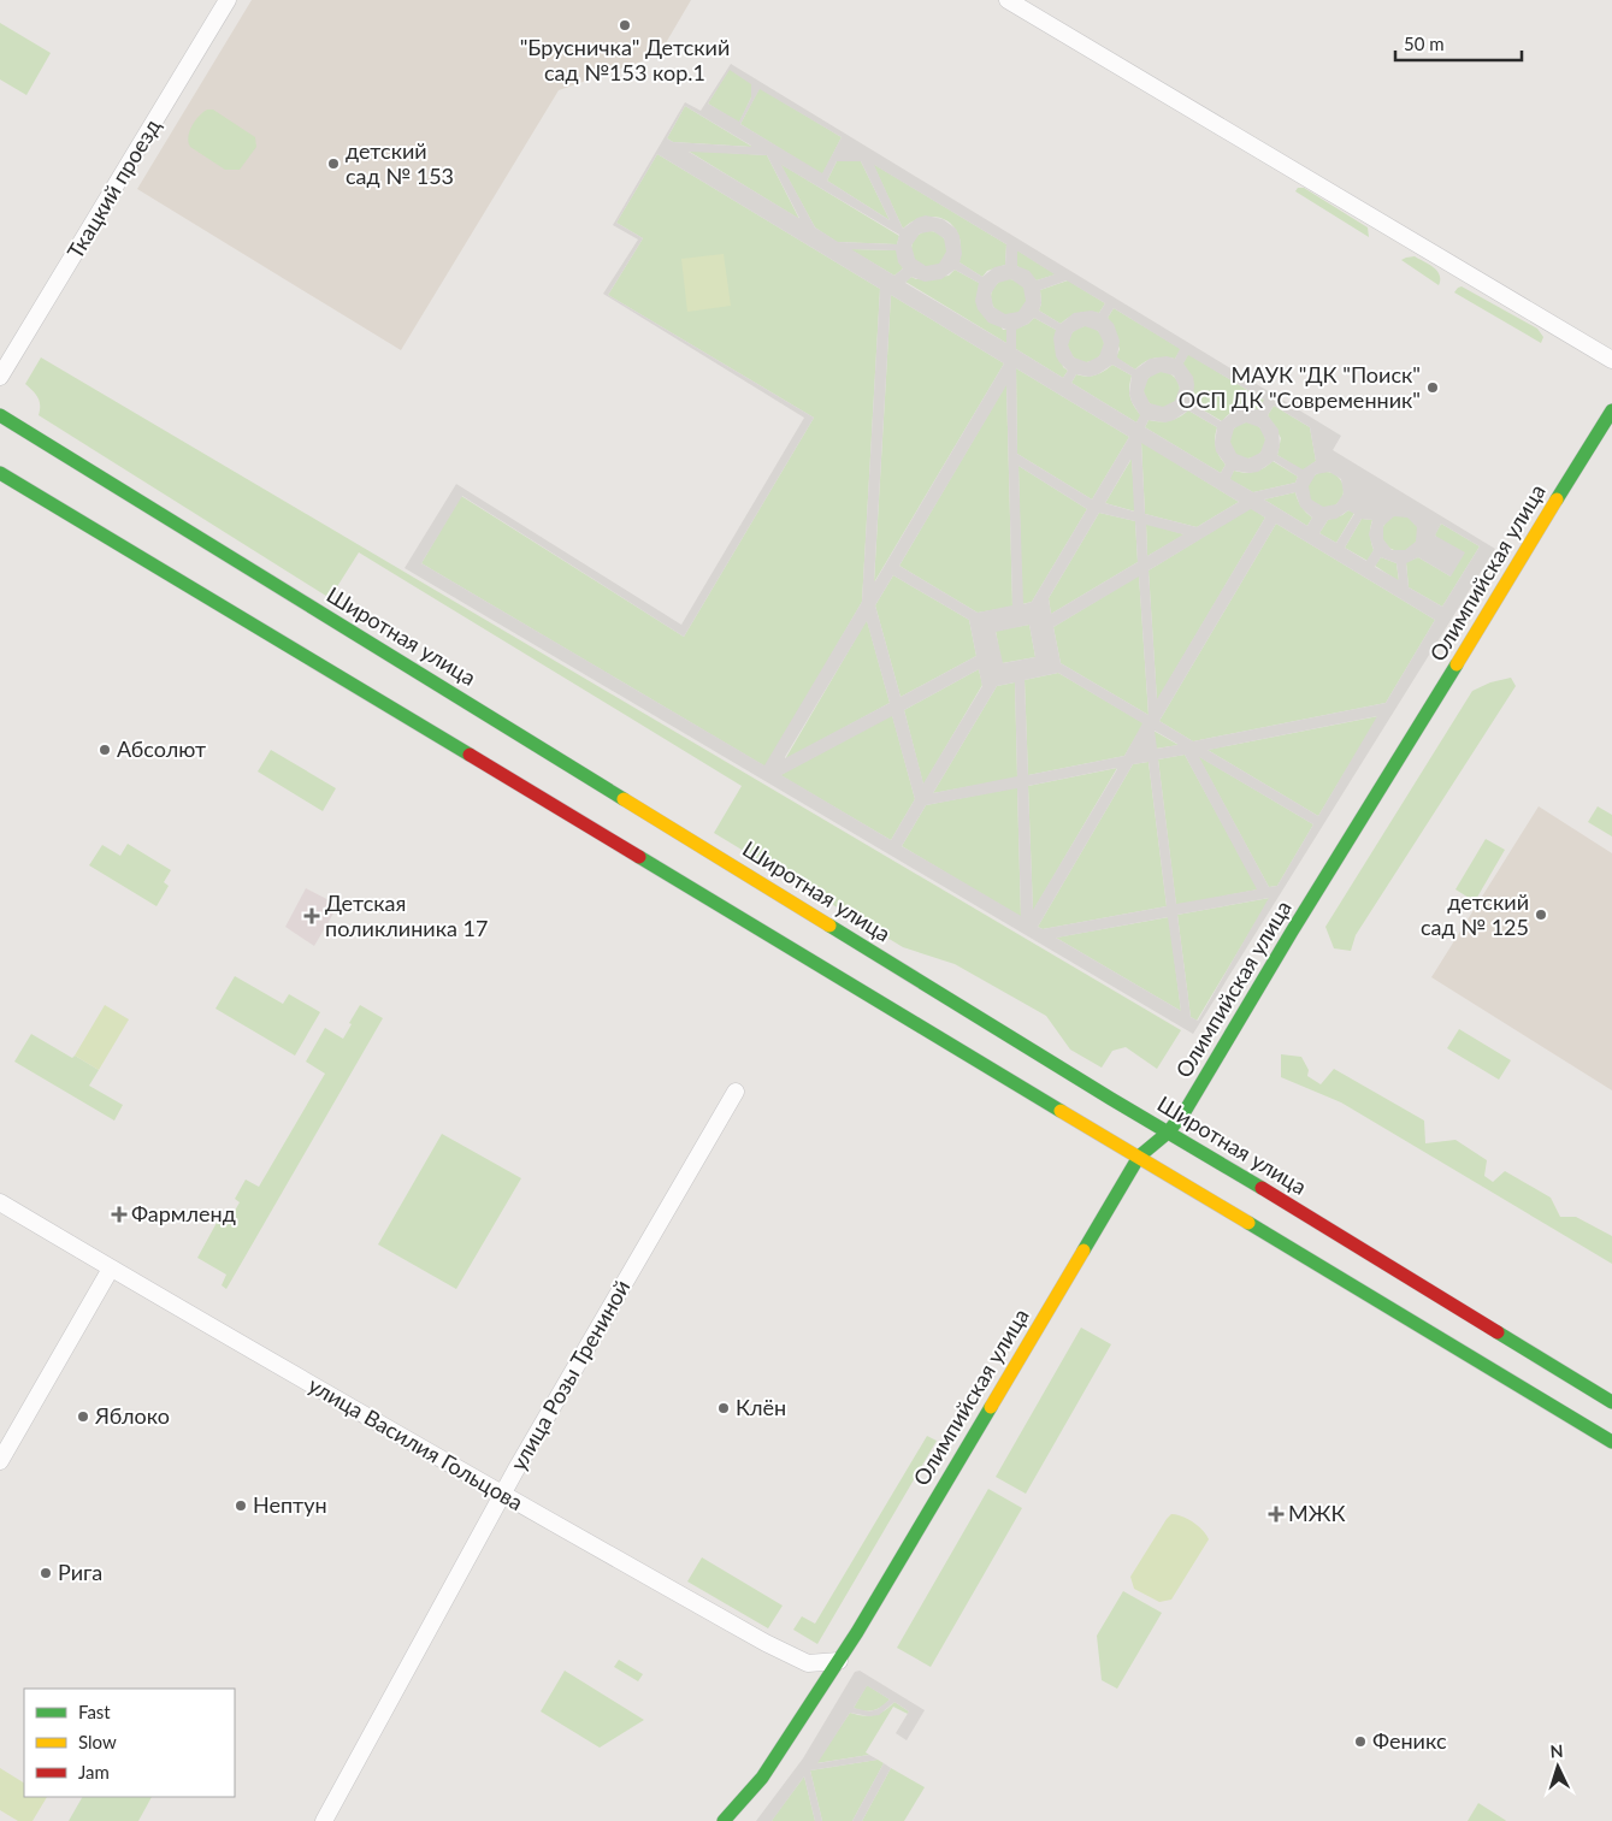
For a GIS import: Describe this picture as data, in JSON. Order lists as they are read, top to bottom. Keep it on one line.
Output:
{"streets":{"main road":["Олимпийская улица","Широтная улица"],"street":["Ткацкий проезд","улица Розы Трениной","улица Василия Гольцова"]},"crossings":[["Олимпийская улица","Широтная улица"],["Олимпийская улица","улица Василия Гольцова"],["улица Розы Трениной","улица Василия Гольцова"]],"places":{"other":["\"Брусничка\" Детский сад №153 кор.1","детский сад № 153","МАУК \"ДК \"Поиск\" ОСП ДК \"Современник\"","Абсолют","детский сад № 125","Клён","Яблоко","Нептун","Рига","Феникс"],"health":["Детская поликлиника 17","Фармленд","МЖК"]},"legend":["Fast","Slow","Jam"],"scale_bar":"50 m","north":"top"}
